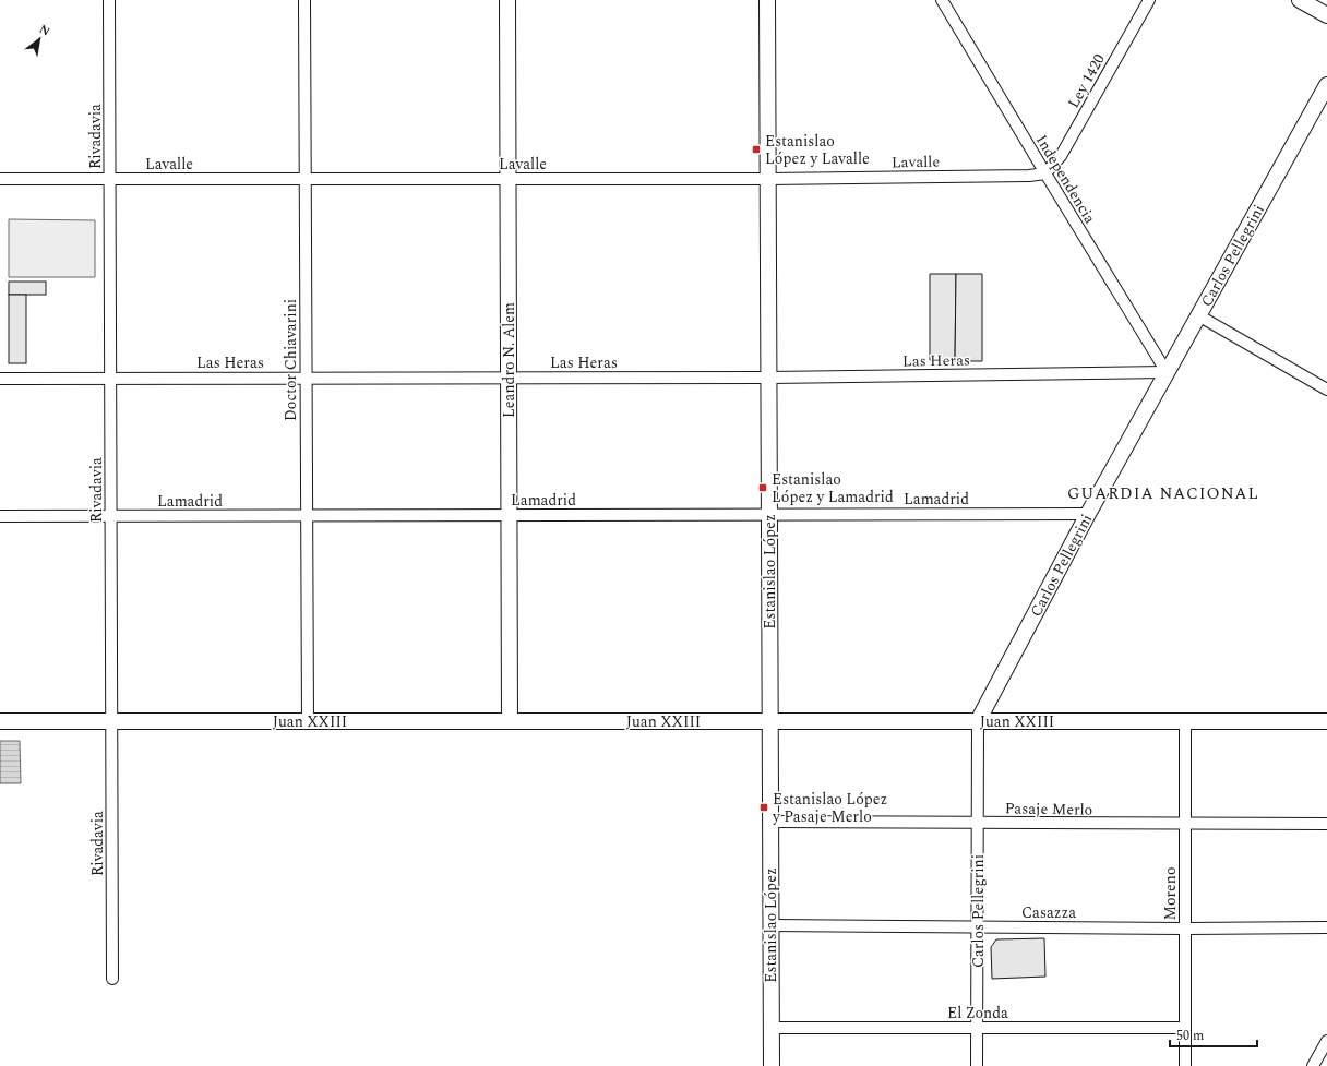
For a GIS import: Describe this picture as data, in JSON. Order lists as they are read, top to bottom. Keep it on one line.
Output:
{"streets":{"main road":["Carlos Pellegrini","Leandro N. Alem","Estanislao López","Juan XXIII"],"street":["Ley 1420","Rivadavia","Lavalle","Independencia","Doctor Chiavarini","Las Heras","Lamadrid","Pasaje Merlo","Moreno","Casazza","El Zonda"]},"crossings":[["Ley 1420","Lavalle"],["Ley 1420","Independencia"],["Rivadavia","Lavalle"],["Rivadavia","Las Heras"],["Rivadavia","Lamadrid"],["Rivadavia","Juan XXIII"],["Lavalle","Independencia"],["Lavalle","Doctor Chiavarini"],["Lavalle","Leandro N. Alem"],["Lavalle","Estanislao López"],["Independencia","Carlos Pellegrini"],["Independencia","Las Heras"],["Carlos Pellegrini","Las Heras"],["Carlos Pellegrini","Lamadrid"],["Carlos Pellegrini","Juan XXIII"],["Carlos Pellegrini","Pasaje Merlo"],["Carlos Pellegrini","Casazza"],["Carlos Pellegrini","El Zonda"],["Doctor Chiavarini","Las Heras"],["Doctor Chiavarini","Lamadrid"],["Doctor Chiavarini","Juan XXIII"],["Leandro N. Alem","Las Heras"],["Leandro N. Alem","Lamadrid"],["Leandro N. Alem","Juan XXIII"],["Las Heras","Estanislao López"],["Lamadrid","Estanislao López"],["Estanislao López","Juan XXIII"],["Estanislao López","Pasaje Merlo"],["Estanislao López","Casazza"],["Estanislao López","El Zonda"],["Juan XXIII","Moreno"],["Pasaje Merlo","Moreno"],["Moreno","Casazza"],["Moreno","El Zonda"]],"districts":["GUARDIA NACIONAL"],"places":{"transit":["Estanislao López y Lavalle","Estanislao López y Lamadrid","Estanislao López y Pasaje Merlo"]},"scale_bar":"50 m","north":"top right"}
